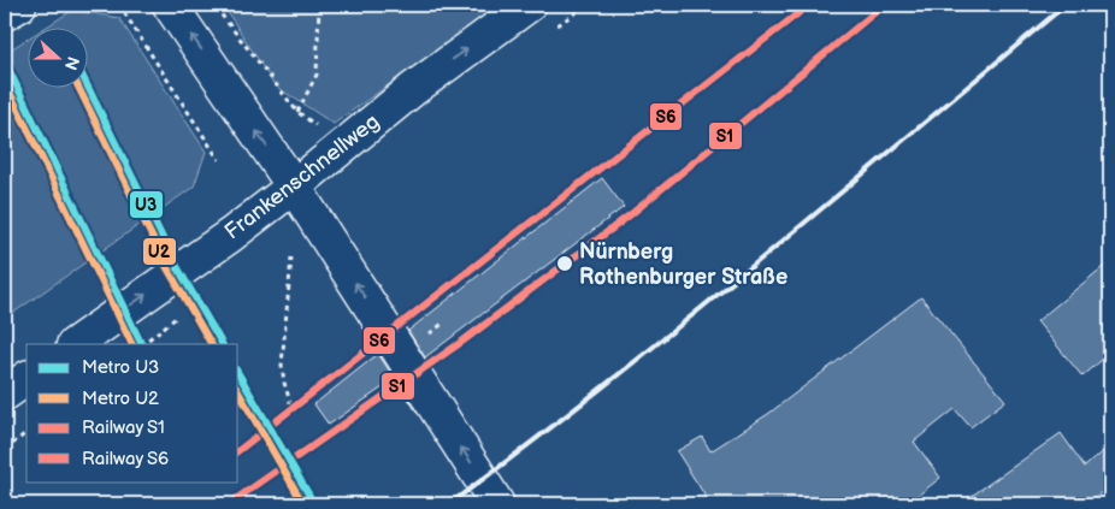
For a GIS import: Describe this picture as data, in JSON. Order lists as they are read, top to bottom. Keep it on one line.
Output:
{"streets":{"main road":["Frankenschnellweg"]},"one_way":["Frankenschnellweg"],"places":["Nürnberg Rothenburger Straße"],"lines":["rail line S1","rail line S6","metro line U3","metro line U2"],"legend":["Metro U3","Metro U2","Railway S1","Railway S6"],"north":"right"}
